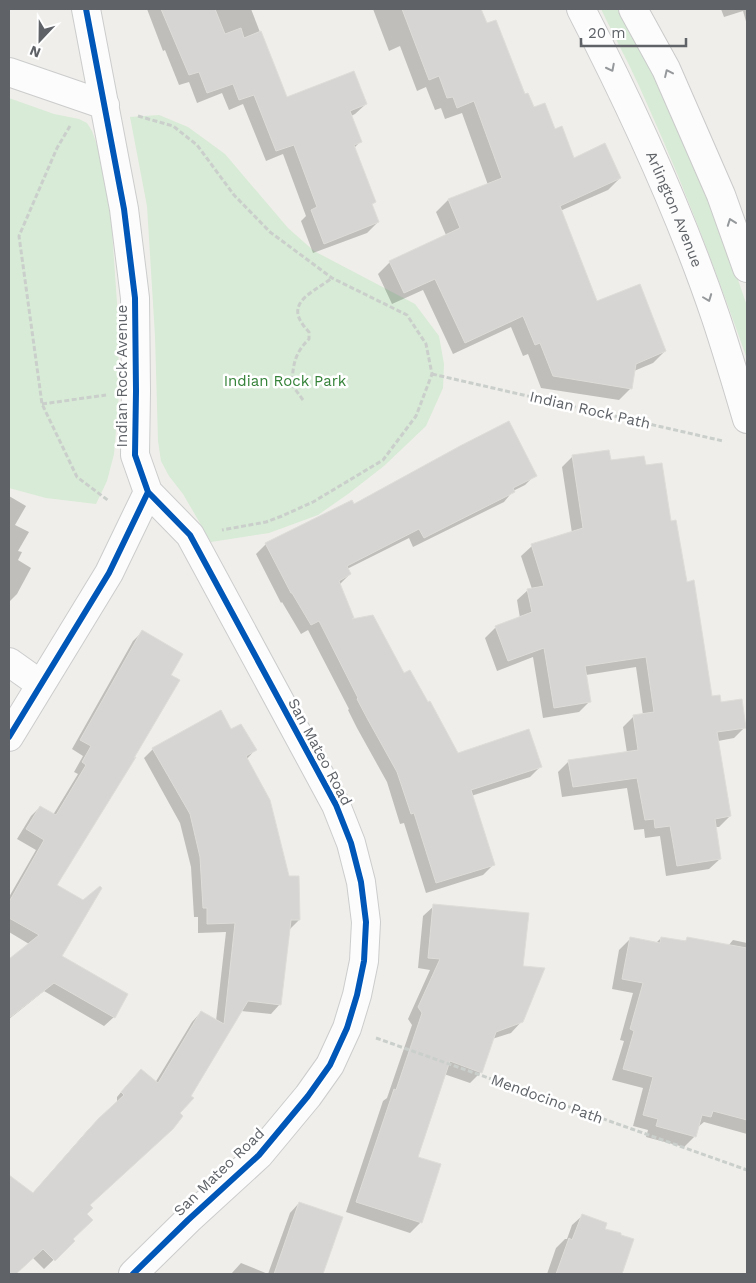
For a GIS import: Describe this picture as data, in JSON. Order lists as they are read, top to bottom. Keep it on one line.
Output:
{"streets":{"street":["Arlington Avenue","Indian Rock Avenue","San Mateo Road"],"path":["Indian Rock Path","Mendocino Path"]},"crossings":[["Indian Rock Avenue","San Mateo Road"],["San Mateo Road","Mendocino Path"]],"parks":["Indian Rock Park"],"scale_bar":"20 m","north":"bottom"}
